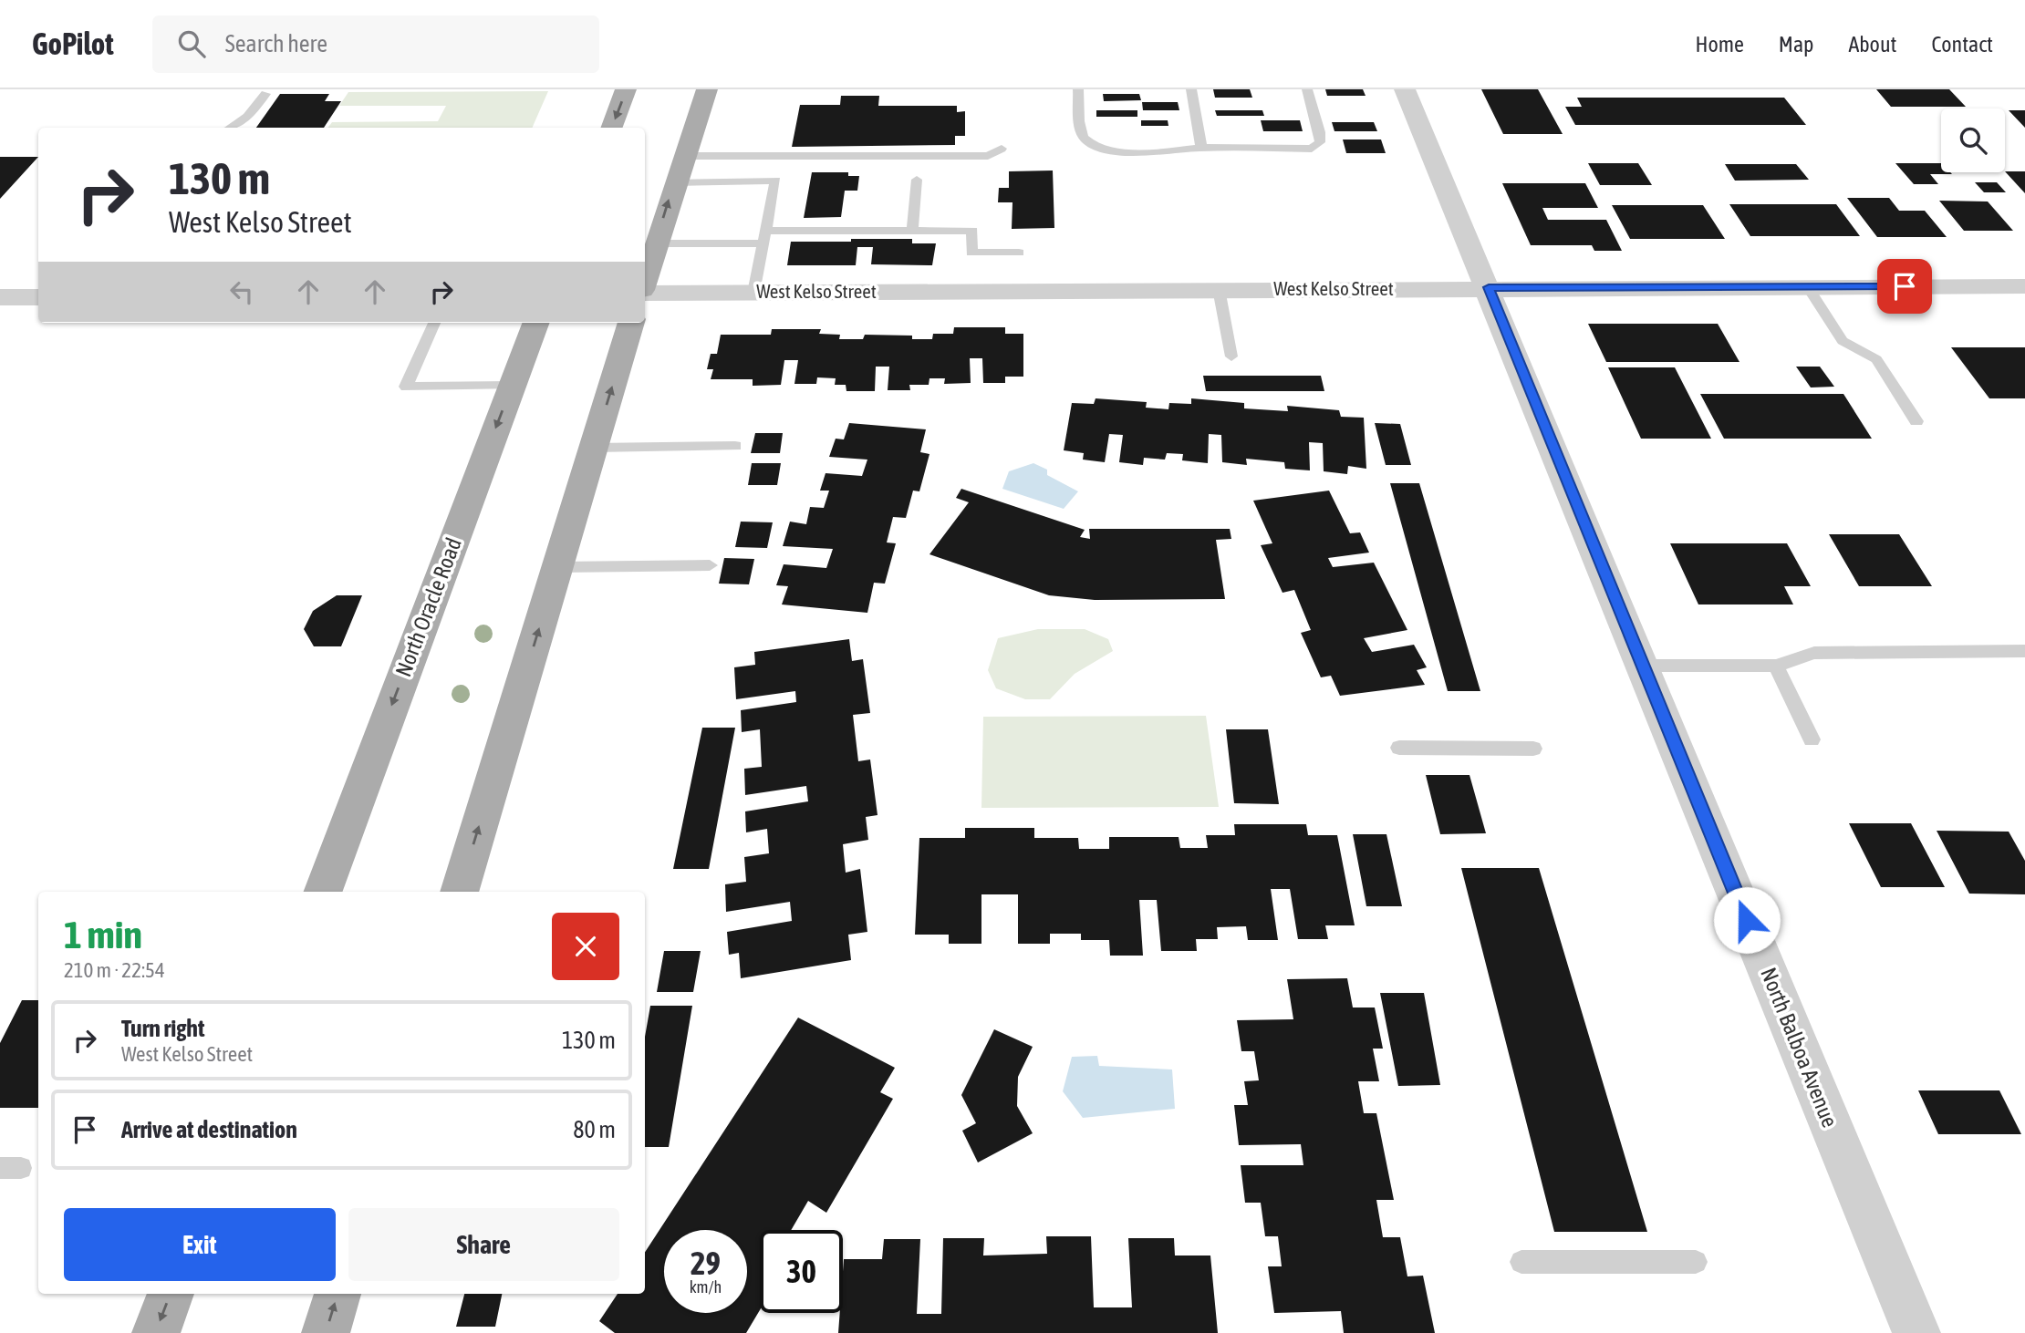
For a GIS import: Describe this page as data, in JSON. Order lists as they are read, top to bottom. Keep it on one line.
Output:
{"streets":{"main road":["North Oracle Road"],"street":["West Kelso Street","North Balboa Avenue"]},"crossings":[["West Kelso Street","North Balboa Avenue"]],"page":{"header":"GoPilot","search":"Search here","nav":["Home","Map","About","Contact"],"turn":["130 m","West Kelso Street"],"heading":["1 min","210 m · 22:54"],"list":[{"name":"Turn right","note":"West Kelso Street","value":"130 m"},{"name":"Arrive at destination","value":"80 m"}],"buttons":["Exit","Share"],"speed":"29 km/h","limit":"30"}}
